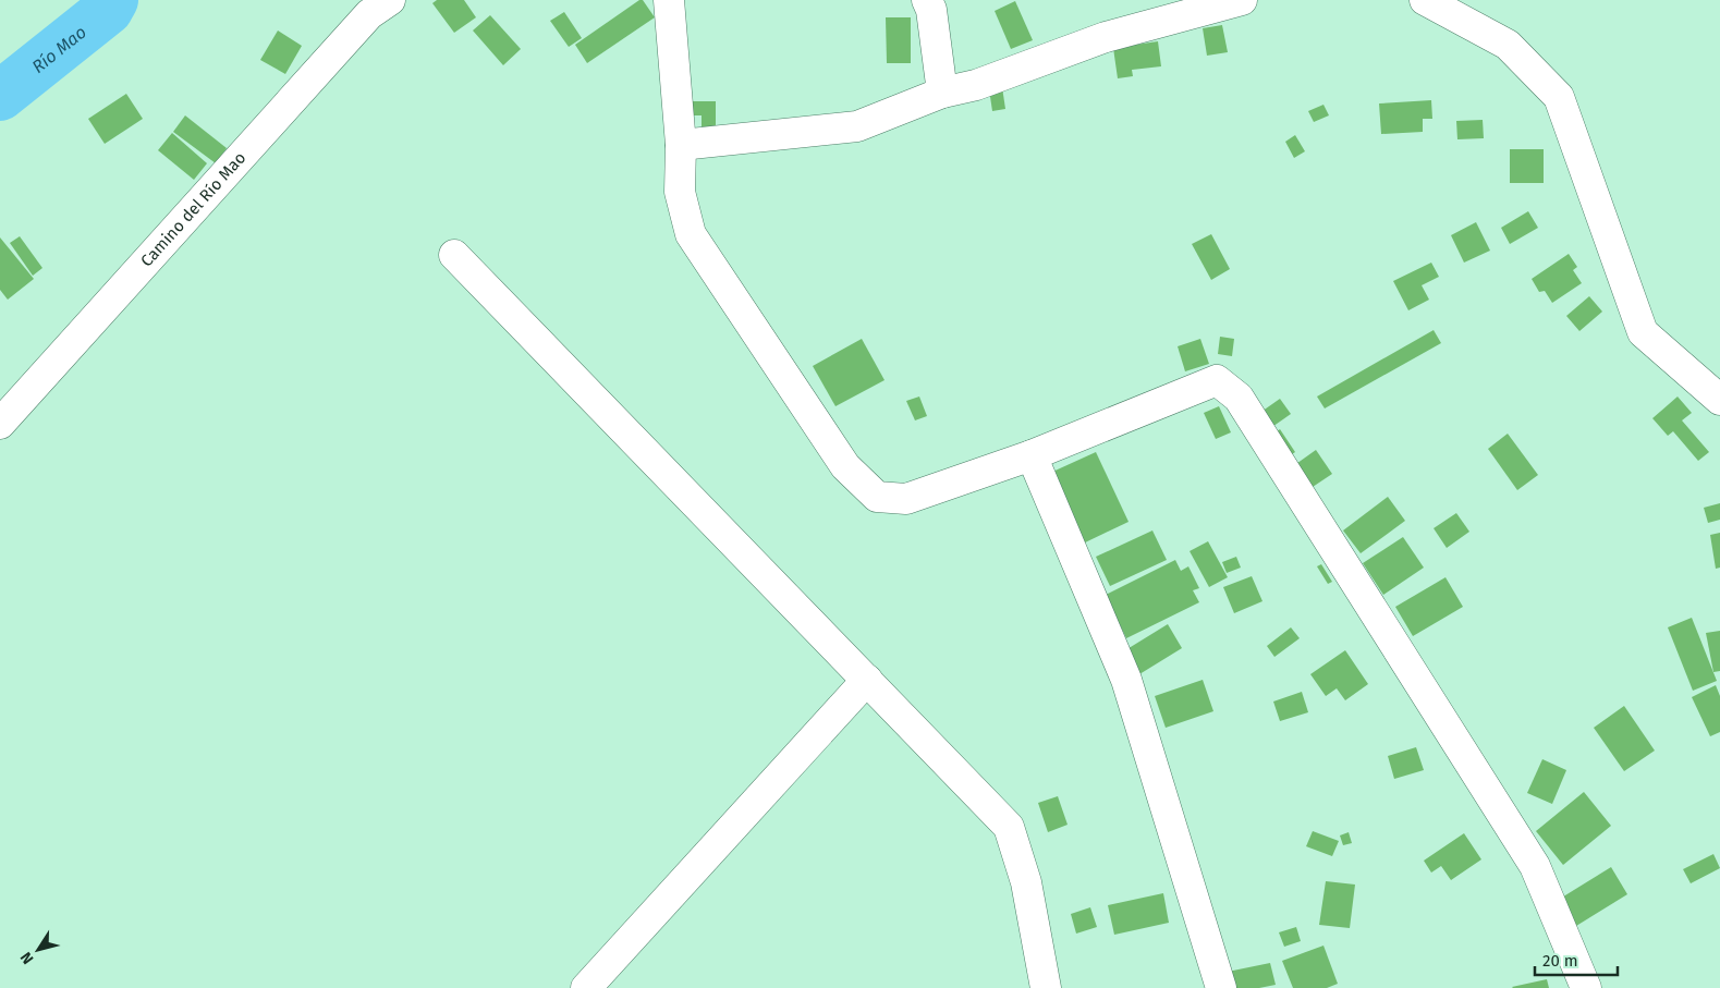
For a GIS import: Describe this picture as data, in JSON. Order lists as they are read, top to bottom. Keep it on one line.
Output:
{"streets":{"street":["Camino del Río Mao"]},"water":["Río Mao"],"scale_bar":"20 m","north":"bottom left"}
